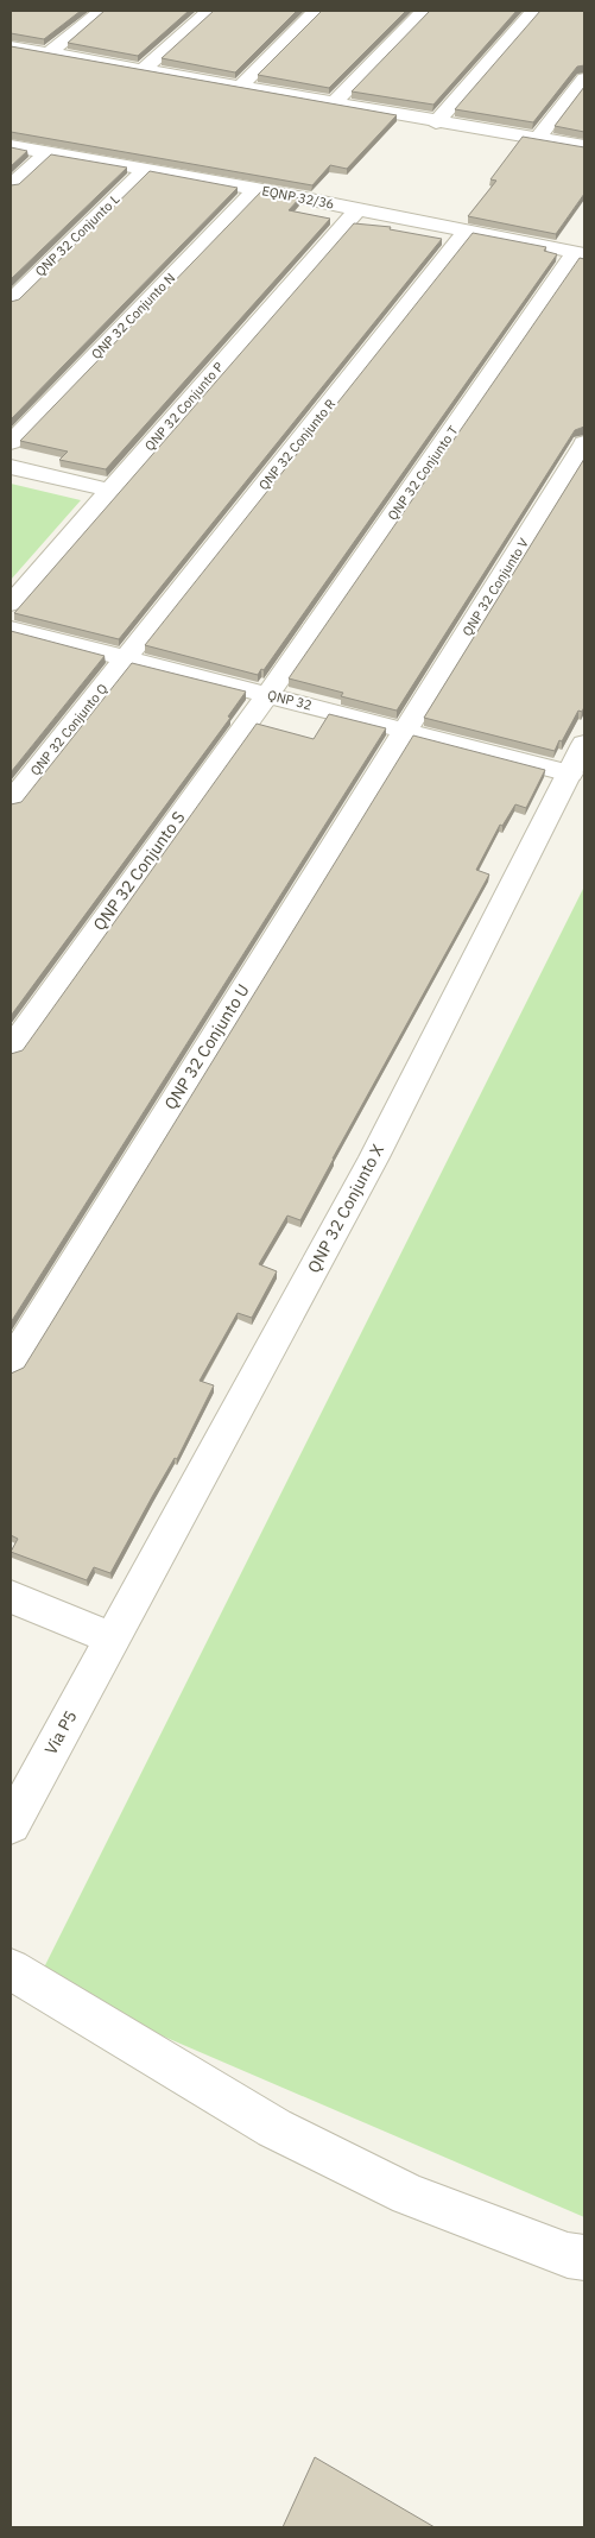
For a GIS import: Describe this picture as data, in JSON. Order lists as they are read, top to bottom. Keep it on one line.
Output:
{"streets":{"street":["EQNP 32/36","QNP 32 Conjunto L","QNP 32 Conjunto N","QNP 32 Conjunto P","QNP 32 Conjunto R","QNP 32 Conjunto T","QNP 32 Conjunto V","QNP 32","QNP 32 Conjunto Q","QNP 32 Conjunto S","QNP 32 Conjunto U","QNP 32 Conjunto X","Via P5"]},"crossings":[["EQNP 32/36","QNP 32 Conjunto L"],["EQNP 32/36","QNP 32 Conjunto N"],["EQNP 32/36","QNP 32 Conjunto P"],["EQNP 32/36","QNP 32 Conjunto R"],["EQNP 32/36","QNP 32 Conjunto T"],["QNP 32 Conjunto R","QNP 32"],["QNP 32 Conjunto R","QNP 32 Conjunto Q"],["QNP 32 Conjunto T","QNP 32"],["QNP 32 Conjunto T","QNP 32 Conjunto S"],["QNP 32 Conjunto V","QNP 32"],["QNP 32 Conjunto V","QNP 32 Conjunto U"],["QNP 32","QNP 32 Conjunto Q"],["QNP 32","QNP 32 Conjunto S"],["QNP 32","QNP 32 Conjunto U"],["QNP 32","QNP 32 Conjunto X"],["QNP 32 Conjunto X","Via P5"]]}
